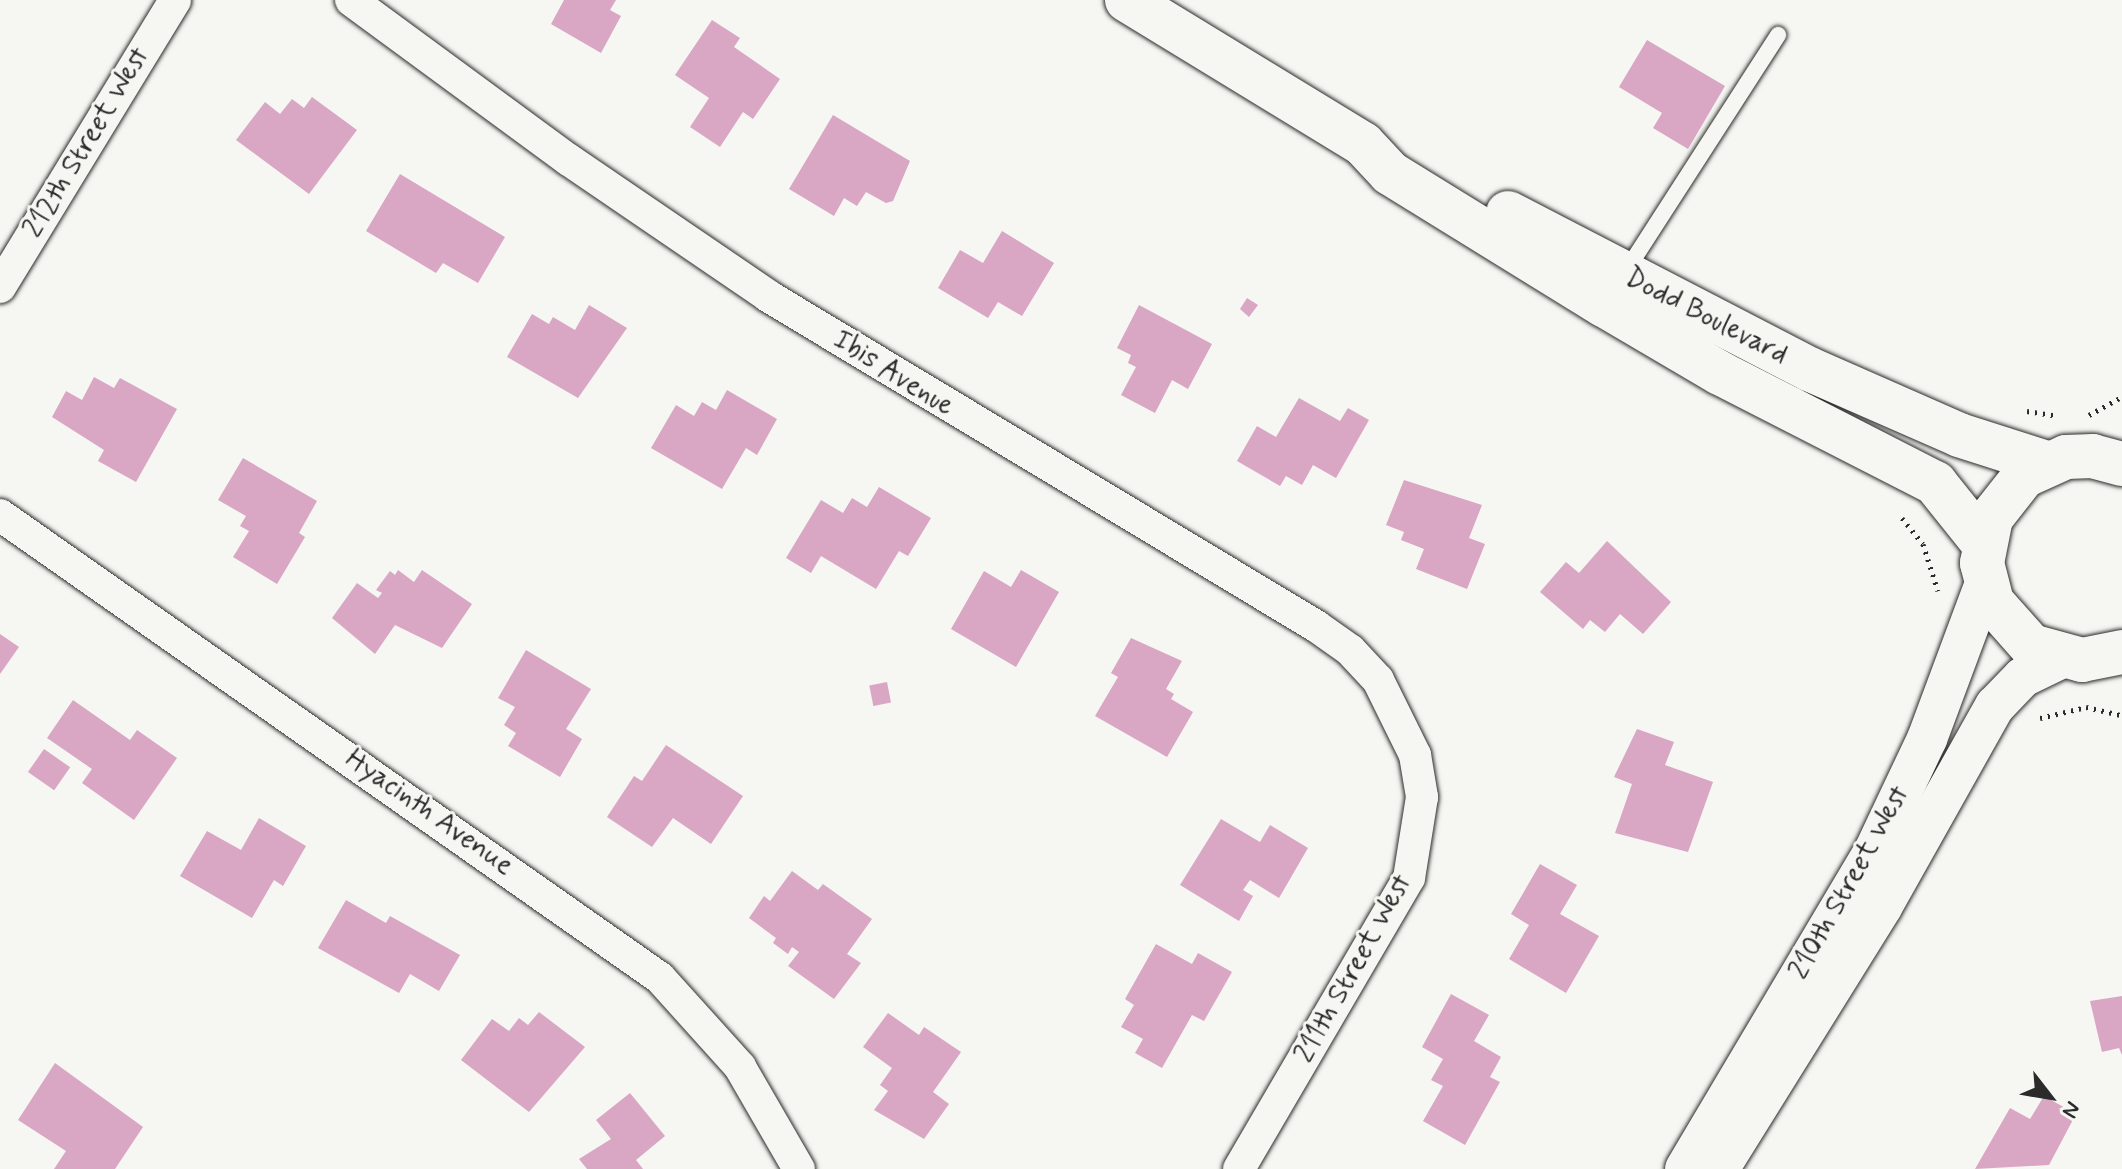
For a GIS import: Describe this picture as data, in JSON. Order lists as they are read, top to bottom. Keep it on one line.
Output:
{"streets":{"main road":["Dodd Boulevard"],"street":["212th Street West","Ibis Avenue","Hyacinth Avenue","210th Street West","211th Street West"]},"crossings":[["Dodd Boulevard","210th Street West"],["Ibis Avenue","211th Street West"]],"north":"bottom right"}
